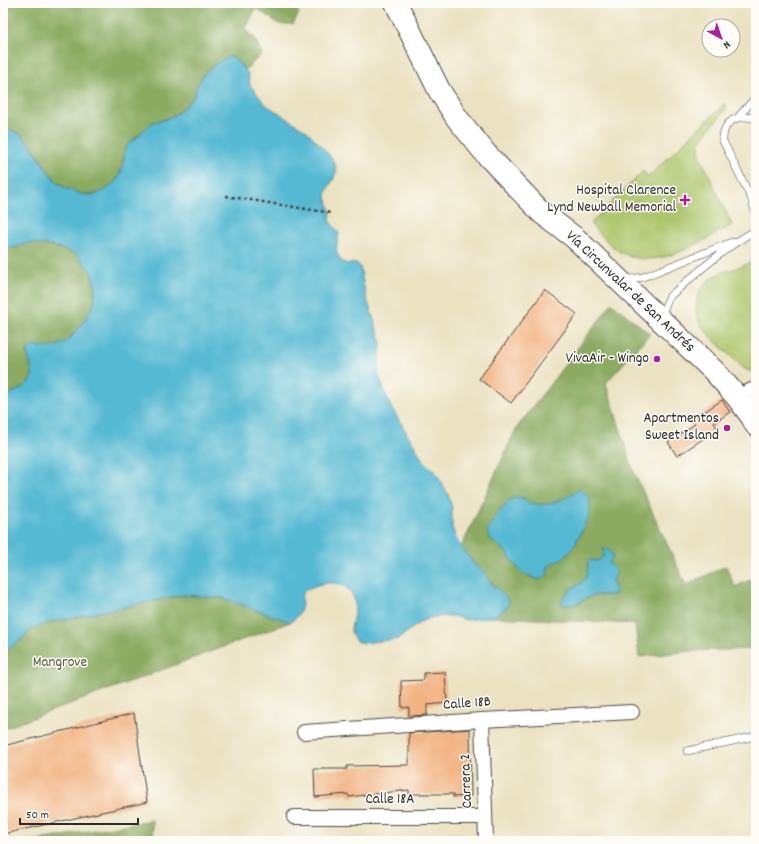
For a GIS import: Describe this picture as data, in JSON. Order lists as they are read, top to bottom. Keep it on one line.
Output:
{"streets":{"highway":["Vía Circunvalar de San Andrés"],"street":["Calle 18B","Carrera 2","Calle 18A"]},"crossings":[["Calle 18B","Carrera 2"],["Carrera 2","Calle 18A"]],"parks":["Mangrove"],"places":{"health":["Hospital Clarence Lynd Newball Memorial"],"other":["VivaAir - Wingo","Apartmentos Sweet Island"]},"scale_bar":"50 m","north":"bottom right"}
